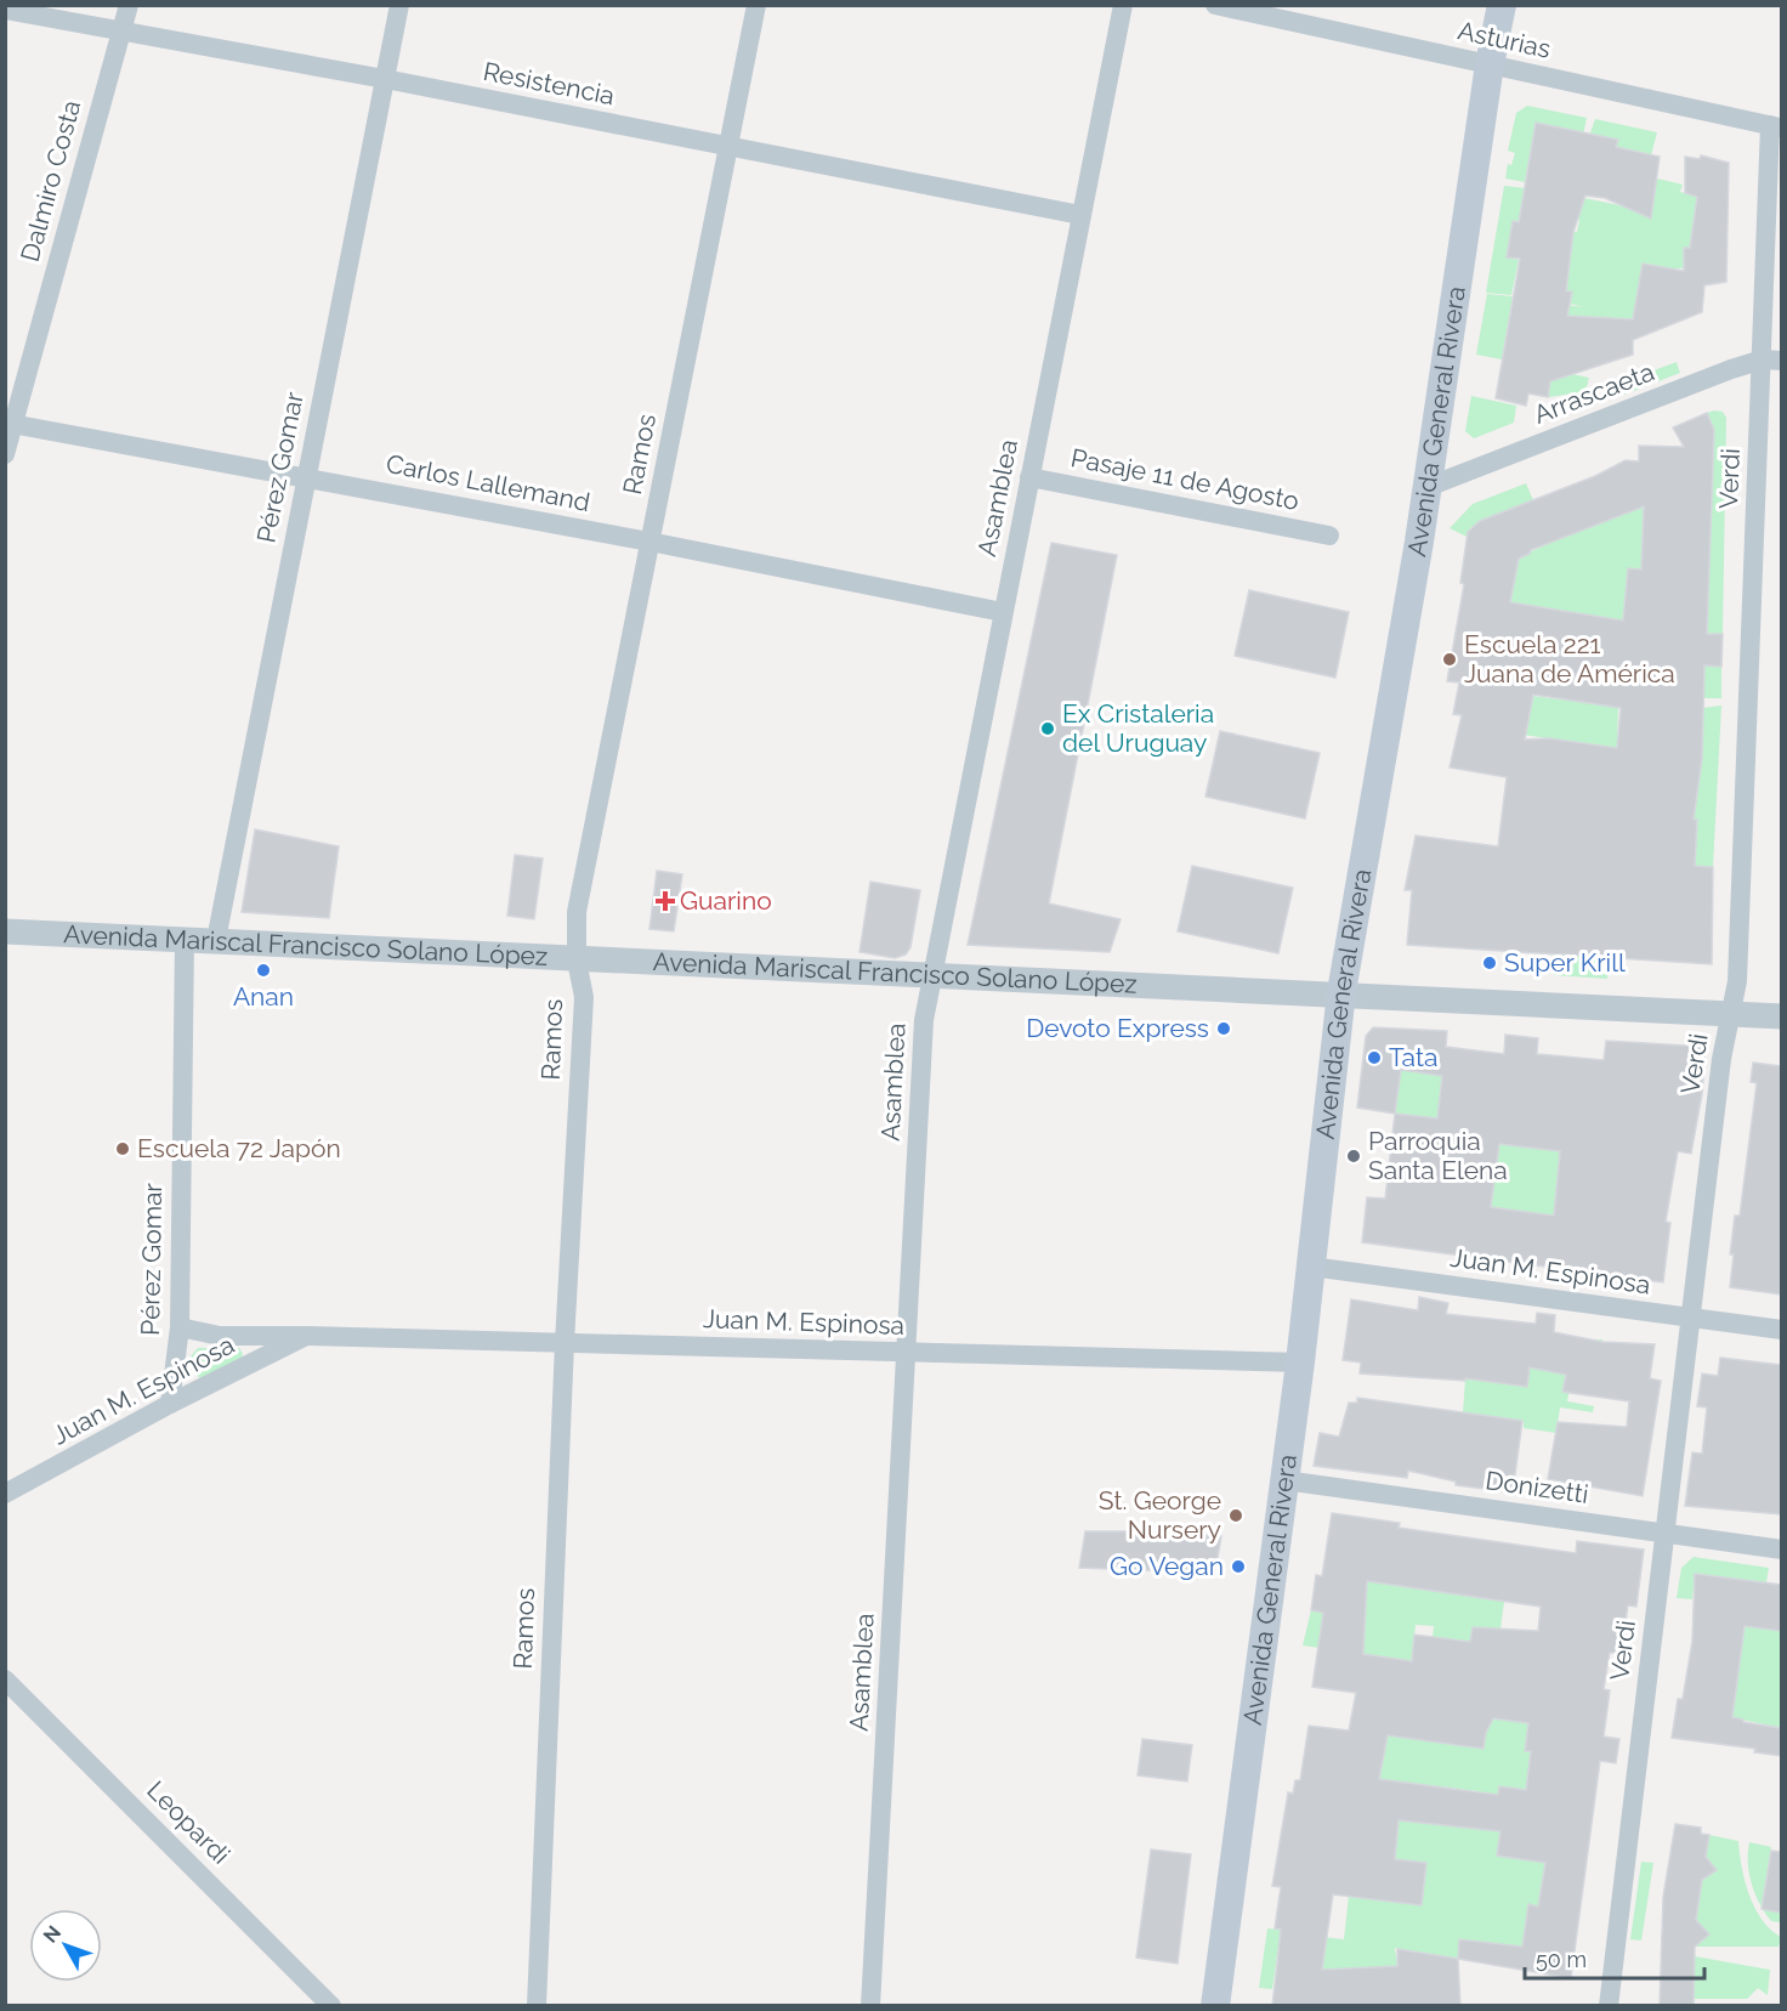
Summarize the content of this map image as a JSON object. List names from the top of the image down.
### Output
{
  "streets": {
    "main road": ["Avenida General Rivera"],
    "street": [
      "Asturias",
      "Resistencia",
      "Dalmiro Costa",
      "Arrascaeta",
      "Ramos",
      "Pérez Gomar",
      "Verdi",
      "Pasaje 11 de Agosto",
      "Carlos Lallemand",
      "Asamblea",
      "Avenida Mariscal Francisco Solano López",
      "Juan M. Espinosa",
      "Donizetti",
      "Leopardi"
    ]
  },
  "crossings": [
    ["Asturias", "Avenida General Rivera"],
    ["Asturias", "Verdi"],
    ["Resistencia", "Dalmiro Costa"],
    ["Resistencia", "Ramos"],
    ["Resistencia", "Pérez Gomar"],
    ["Resistencia", "Asamblea"],
    ["Dalmiro Costa", "Carlos Lallemand"],
    ["Arrascaeta", "Avenida General Rivera"],
    ["Arrascaeta", "Verdi"],
    ["Avenida General Rivera", "Avenida Mariscal Francisco Solano López"],
    ["Avenida General Rivera", "Juan M. Espinosa"],
    ["Avenida General Rivera", "Donizetti"],
    ["Ramos", "Carlos Lallemand"],
    ["Ramos", "Avenida Mariscal Francisco Solano López"],
    ["Ramos", "Juan M. Espinosa"],
    ["Pérez Gomar", "Carlos Lallemand"],
    ["Pérez Gomar", "Avenida Mariscal Francisco Solano López"],
    ["Pérez Gomar", "Juan M. Espinosa"],
    ["Verdi", "Avenida Mariscal Francisco Solano López"],
    ["Verdi", "Juan M. Espinosa"],
    ["Verdi", "Donizetti"],
    ["Pasaje 11 de Agosto", "Asamblea"],
    ["Carlos Lallemand", "Asamblea"],
    ["Asamblea", "Avenida Mariscal Francisco Solano López"],
    ["Asamblea", "Juan M. Espinosa"]
  ],
  "places": {
    "other": [
      "Escuela 221 Juana de América",
      "Ex Cristaleria del Uruguay",
      "Super Krill",
      "Anan",
      "Devoto Express",
      "Tata",
      "Escuela 72 Japón",
      "Parroquia Santa Elena",
      "St. George Nursery",
      "Go Vegan"
    ],
    "health": ["Guarino"]
  },
  "scale_bar": "50 m",
  "north": "top left"
}
